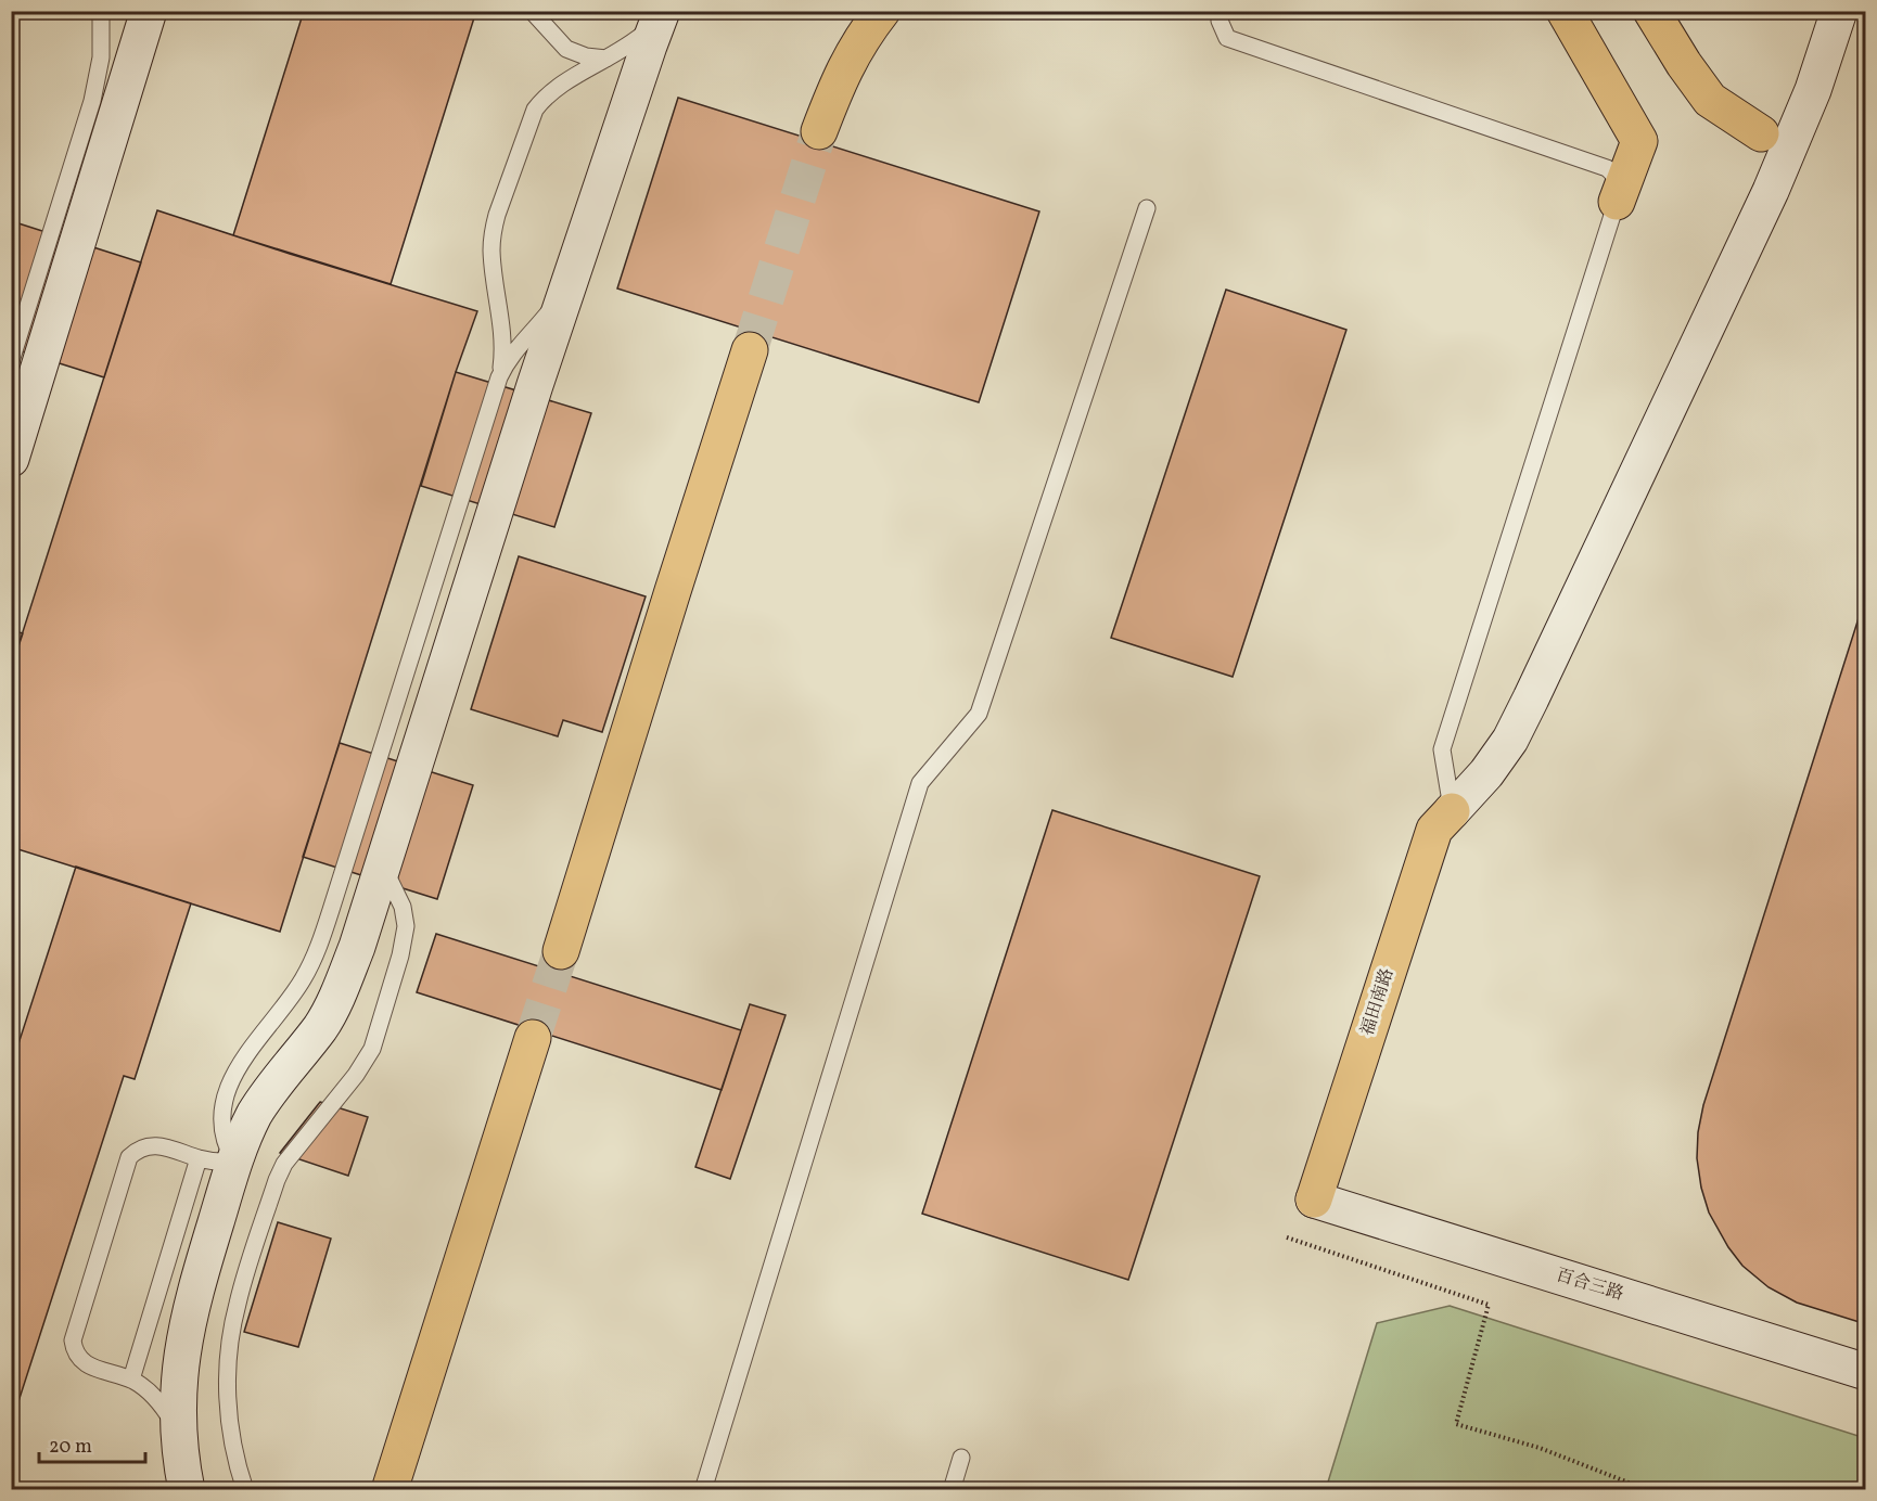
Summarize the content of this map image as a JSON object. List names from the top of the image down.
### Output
{
  "streets": {
    "main road": ["福田南路", "百合三路"]
  },
  "crossings": [
    ["福田南路", "百合三路"]
  ],
  "scale_bar": "20 m"
}
